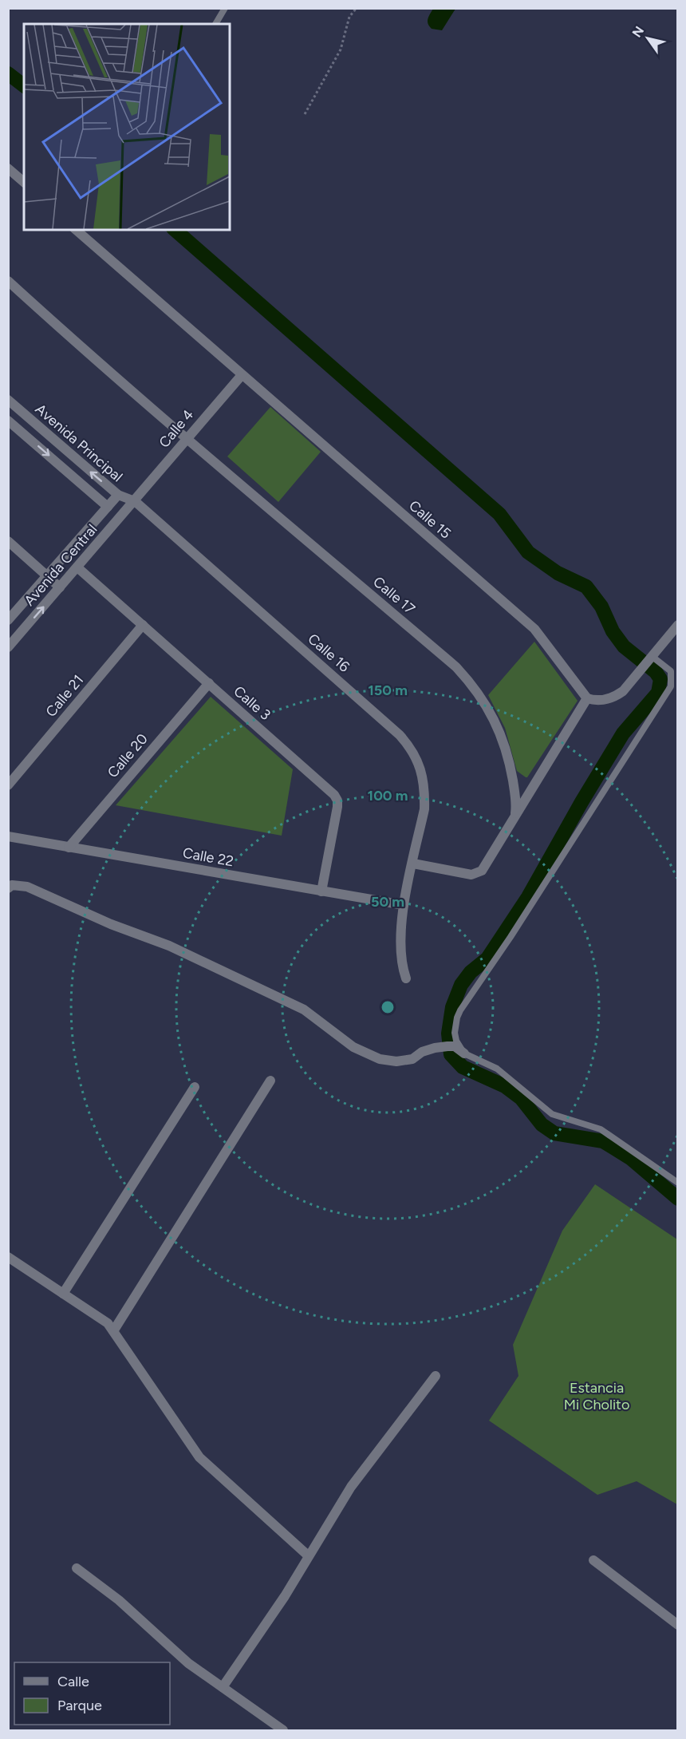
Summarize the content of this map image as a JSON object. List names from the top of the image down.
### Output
{
  "streets": {
    "street": [
      "Calle 4",
      "Avenida Principal",
      "Calle 15",
      "Avenida Central",
      "Calle 17",
      "Calle 16",
      "Calle 21",
      "Calle 3",
      "Calle 20",
      "Calle 22"
    ]
  },
  "crossings": [
    ["Calle 4", "Avenida Principal"],
    ["Calle 4", "Calle 15"],
    ["Calle 4", "Avenida Central"],
    ["Calle 4", "Calle 17"],
    ["Calle 4", "Calle 16"],
    ["Avenida Principal", "Avenida Central"],
    ["Avenida Principal", "Calle 16"],
    ["Avenida Central", "Calle 16"],
    ["Avenida Central", "Calle 3"],
    ["Calle 16", "Calle 22"],
    ["Calle 21", "Calle 3"],
    ["Calle 3", "Calle 20"],
    ["Calle 3", "Calle 22"],
    ["Calle 20", "Calle 22"]
  ],
  "parks": ["Estancia Mi Cholito"],
  "legend": ["Calle", "Parque"],
  "north": "top left",
  "rings": ["150 m", "100 m", "50 m"]
}
